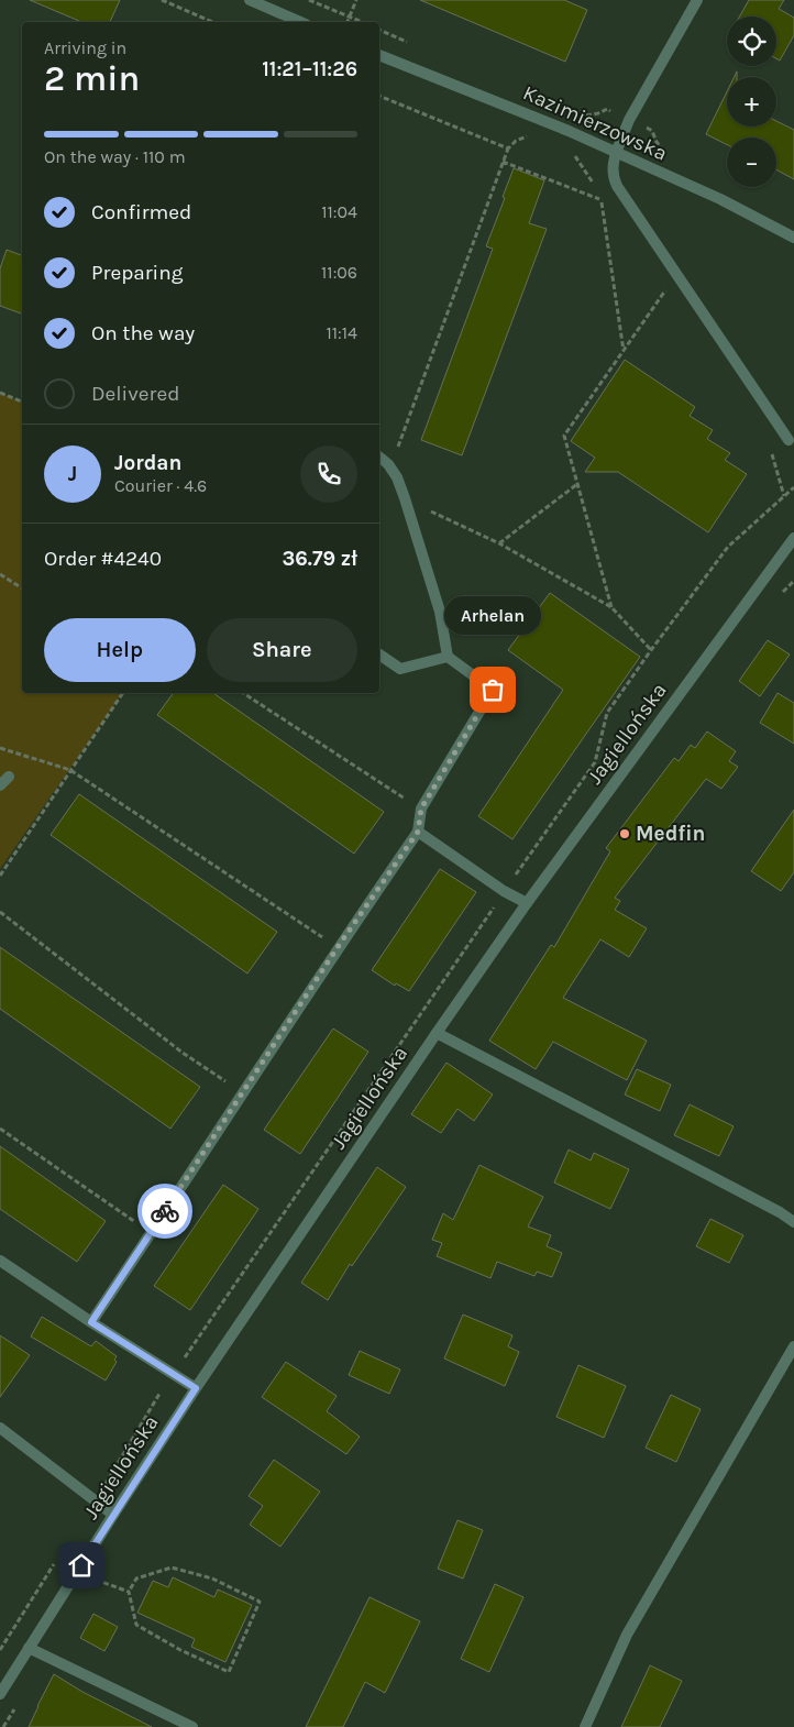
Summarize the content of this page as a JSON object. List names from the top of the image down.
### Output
{
  "streets": {
    "street": ["Kazimierzowska", "Jagiellońska"]
  },
  "places": ["Arhelan", "Medfin"],
  "page": {
    "map_buttons": ["+", "−"],
    "heading": ["2 min", "Arriving in", "11:21–11:26"],
    "panel": [
      "Jordan",
      "Courier · 4.6",
      "Order #4240",
      "36.79 zł"
    ],
    "bar": "On the way · 110 m",
    "list": [
      ["Confirmed", "11:04"],
      ["Preparing", "11:06"],
      ["On the way", "11:14"],
      "Delivered"
    ],
    "round": "J",
    "bubble": "Arhelan",
    "buttons": ["Help", "Share"]
  }
}
